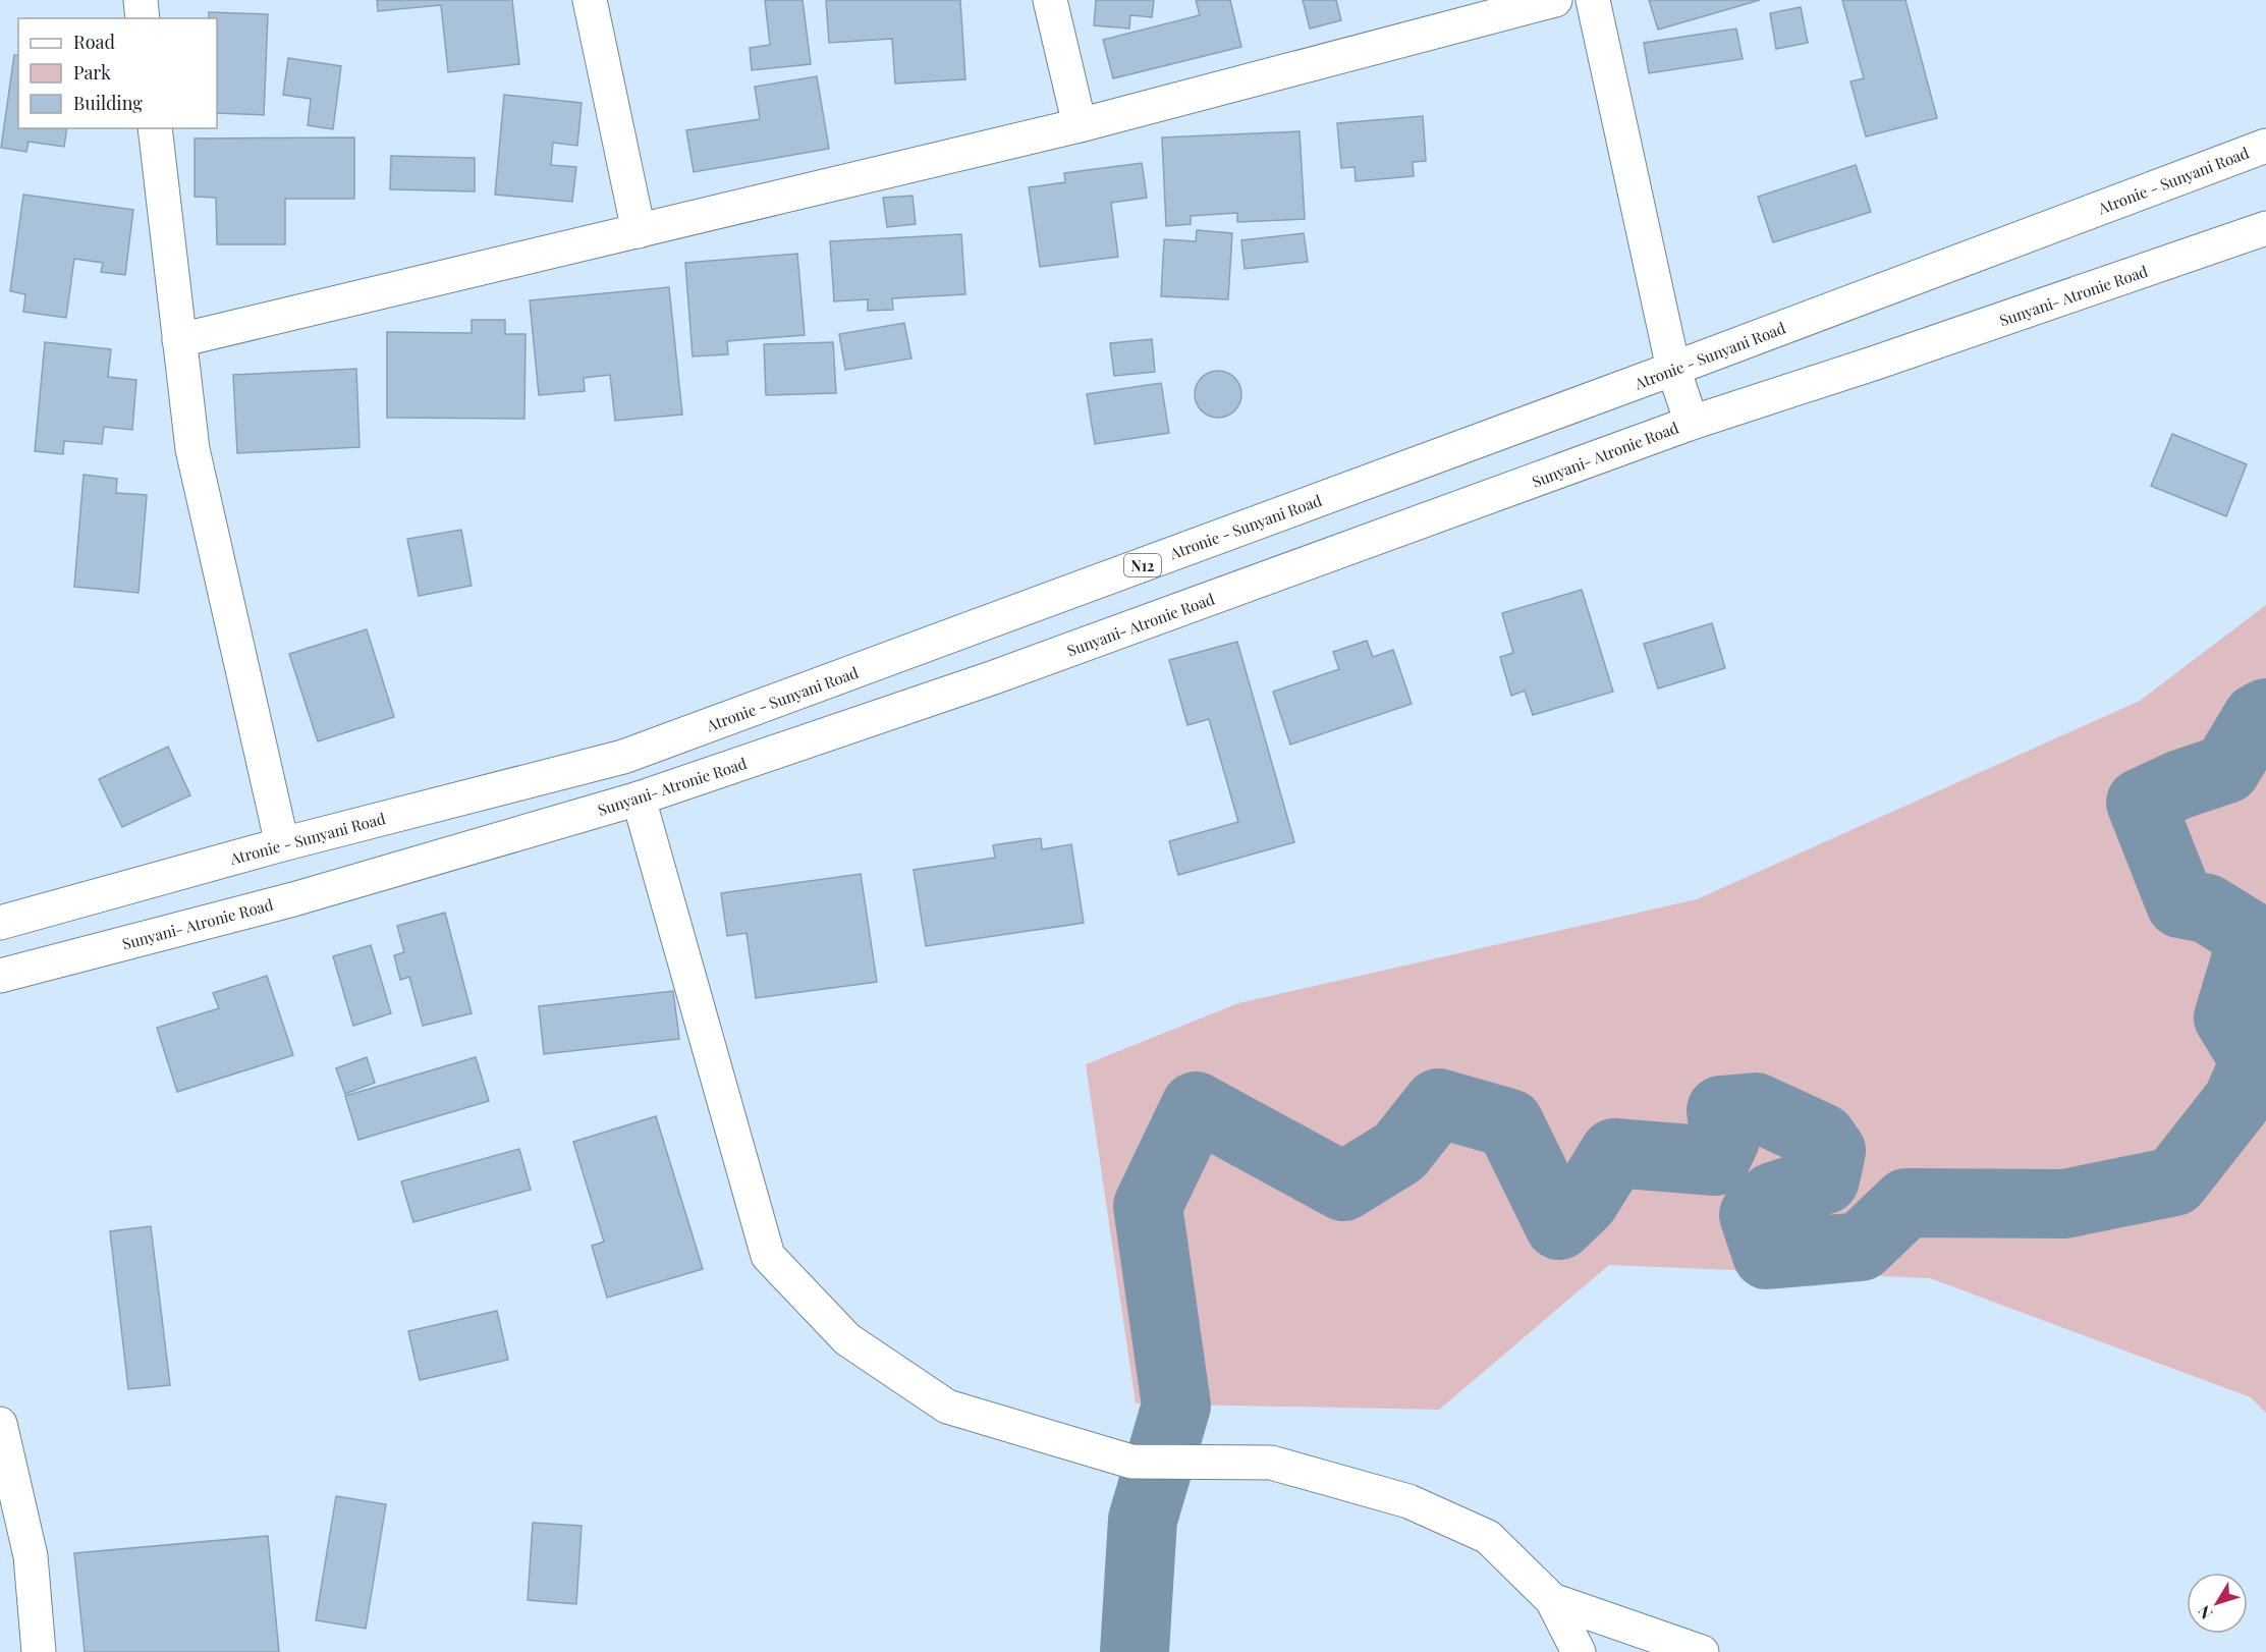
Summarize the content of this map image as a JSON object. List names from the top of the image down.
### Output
{
  "streets": {
    "main road": ["Atronie - Sunyani Road", "Sunyani- Atronie Road", "N12"]
  },
  "legend": ["Road", "Park", "Building"],
  "north": "bottom left"
}
